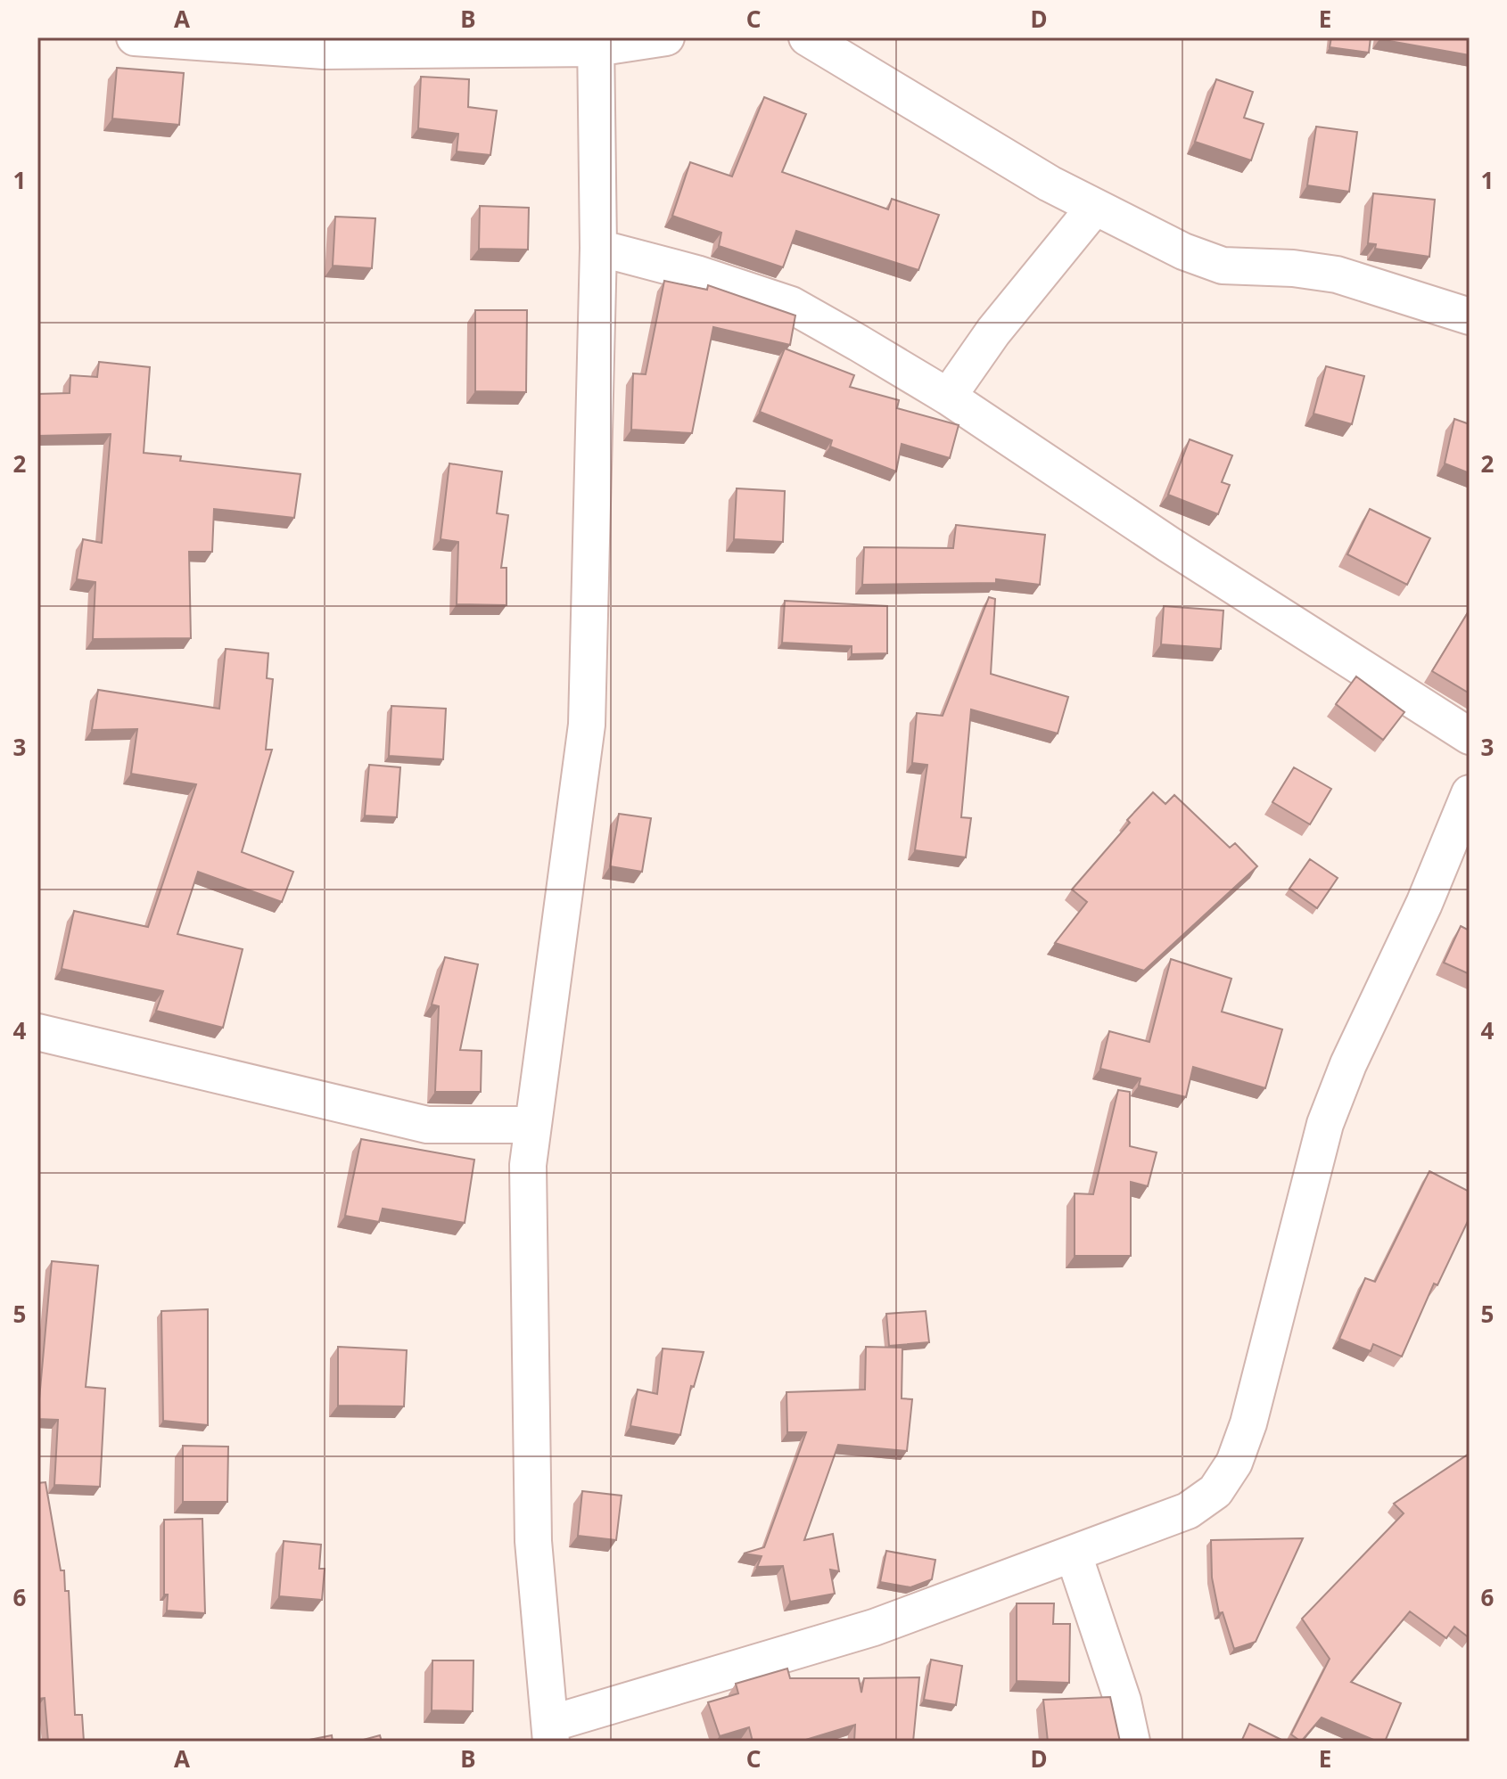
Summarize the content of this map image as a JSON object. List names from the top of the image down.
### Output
{
  "grid": {
    "columns": [
      "A",
      "B",
      "C",
      "D",
      "E"
    ],
    "rows": [
      "1",
      "2",
      "3",
      "4",
      "5",
      "6"
    ]
  }
}
